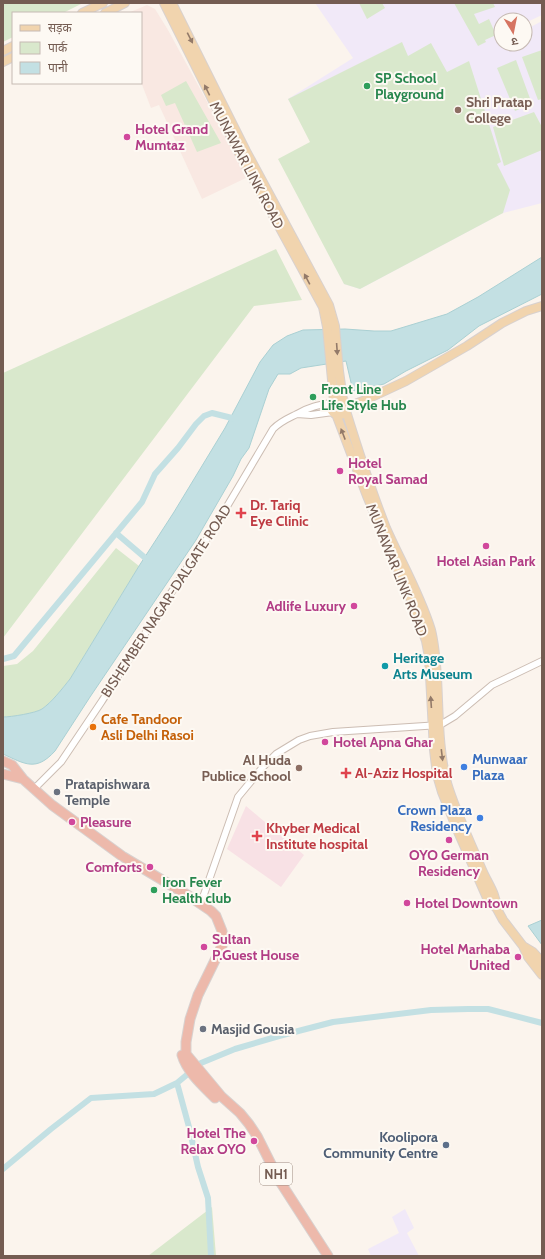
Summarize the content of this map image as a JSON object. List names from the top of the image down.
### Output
{
  "streets": {
    "highway": ["NH1"],
    "main road": ["MUNAWAR LINK ROAD"],
    "street": ["BISHEMBER NAGAR-DALGATE ROAD"]
  },
  "crossings": [
    ["MUNAWAR LINK ROAD", "BISHEMBER NAGAR-DALGATE ROAD"],
    ["BISHEMBER NAGAR-DALGATE ROAD", "NH1"]
  ],
  "places": {
    "other": [
      "SP School Playground",
      "Shri Pratap College",
      "Hotel Grand Mumtaz",
      "Front Line Life Style Hub",
      "Hotel Royal Samad",
      "Hotel Asian Park",
      "Adlife Luxury",
      "Heritage Arts Museum",
      "Cafe Tandoor Asli Delhi Rasoi",
      "Hotel Apna Ghar",
      "Munwaar Plaza",
      "Al Huda Publice School",
      "Pratapishwara Temple",
      "Crown Plaza Residency",
      "Pleasure",
      "OYO German Residency",
      "Comforts",
      "Iron Fever Health club",
      "Hotel Downtown",
      "Sultan P.Guest House",
      "Hotel Marhaba United",
      "Masjid Gousia",
      "Hotel The Relax OYO",
      "Koolipora Community Centre"
    ],
    "health": ["Dr. Tariq Eye Clinic", "Al-Aziz Hospital", "Khyber Medical Institute hospital"]
  },
  "legend": ["सड़क", "पार्क", "पानी"],
  "north": "bottom"
}
